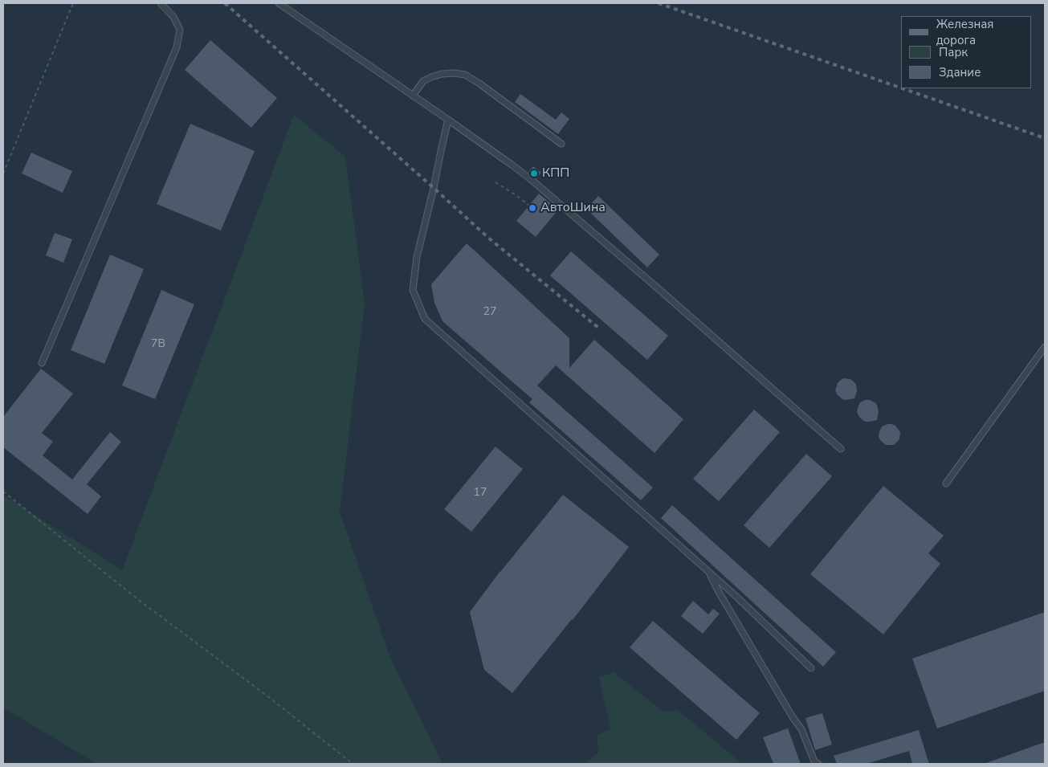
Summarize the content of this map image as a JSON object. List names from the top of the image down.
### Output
{
  "places": ["КПП", "АвтоШина"],
  "house_numbers": ["27", "7В", "17"],
  "legend": ["Железная дорога", "Парк", "Здание"]
}
